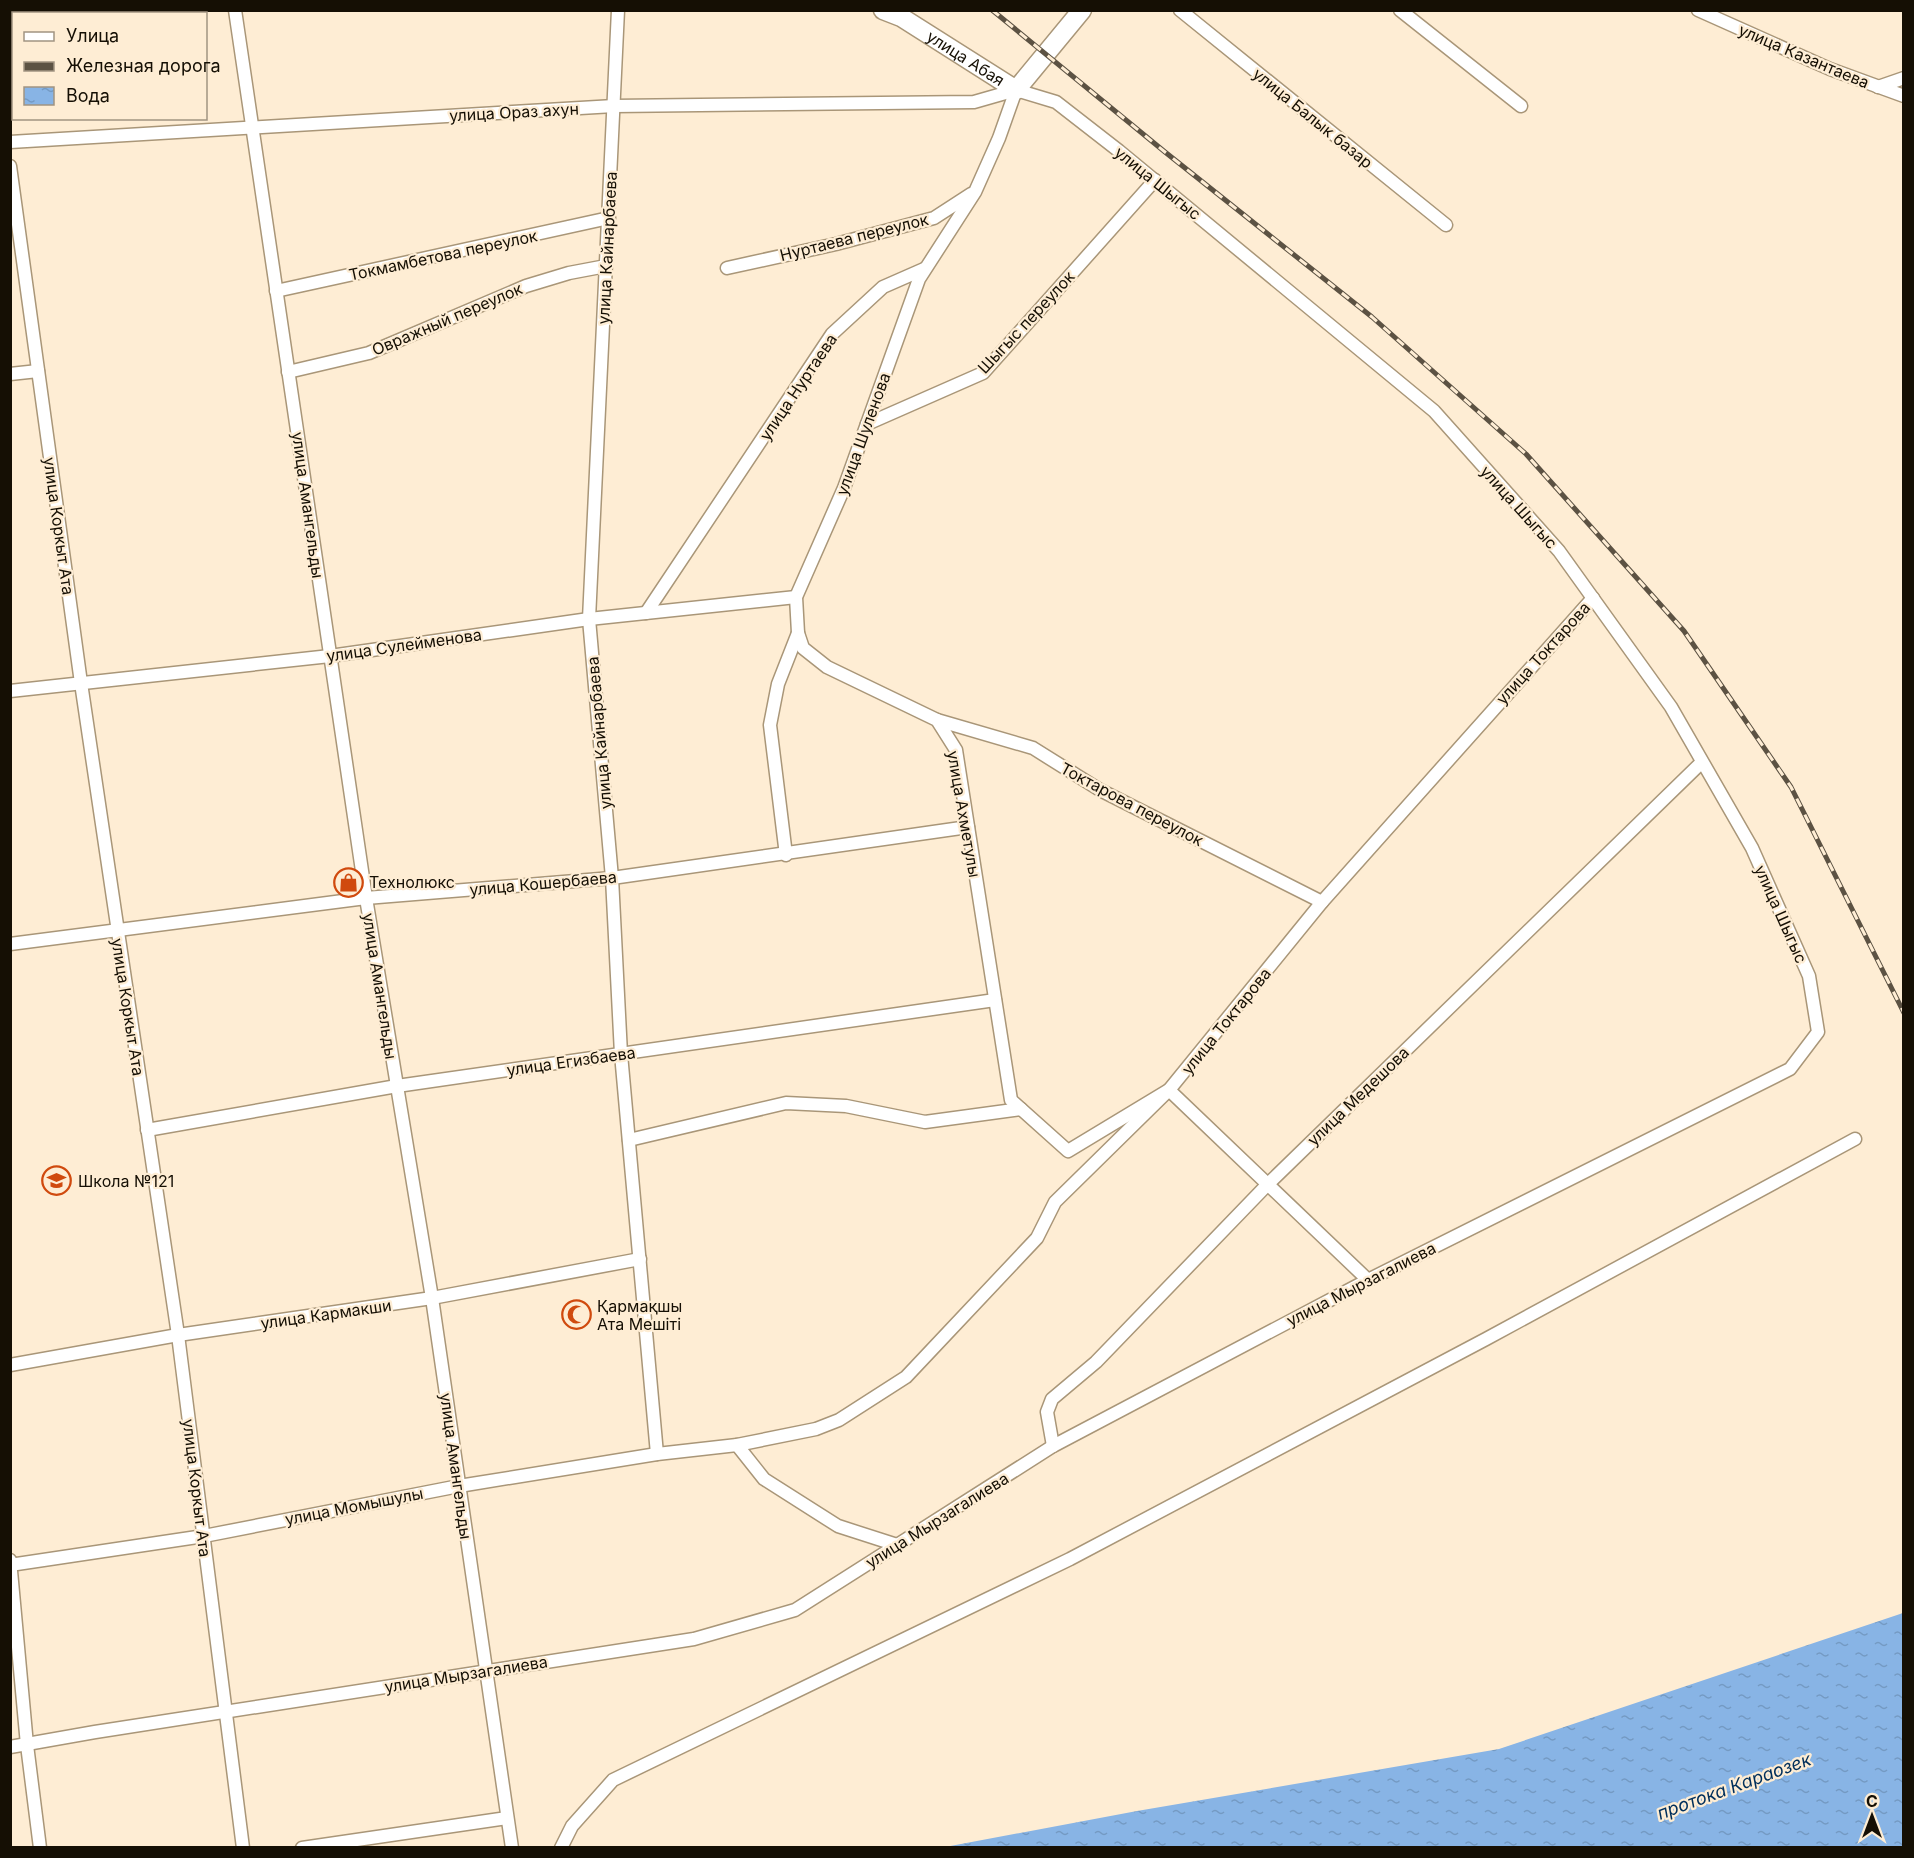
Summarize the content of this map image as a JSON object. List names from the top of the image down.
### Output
{
  "streets": {
    "street": [
      "улица Казантаева",
      "улица Абая",
      "улица Ораз ахун",
      "улица Балык базар",
      "улица Шыгыс",
      "Нуртаева переулок",
      "улица Кайнарбаева",
      "Токмамбетова переулок",
      "Овражный переулок",
      "Шыгыс переулок",
      "улица Нуртаева",
      "улица Шуленова",
      "улица Амангельды",
      "улица Коркыт Ата",
      "улица Сулейменова",
      "улица Токтарова",
      "Токтарова переулок",
      "улица Ахметулы",
      "улица Кошербаева",
      "улица Егизбаева",
      "улица Медешова",
      "улица Мырзагалиева",
      "улица Кармакши",
      "улица Момышулы"
    ]
  },
  "crossings": [
    ["улица Абая", "улица Ораз ахун"],
    ["улица Абая", "улица Шыгыс"],
    ["улица Ораз ахун", "улица Шыгыс"],
    ["улица Ораз ахун", "улица Кайнарбаева"],
    ["улица Ораз ахун", "улица Амангельды"],
    ["улица Шыгыс", "Шыгыс переулок"],
    ["улица Шыгыс", "улица Токтарова"],
    ["улица Шыгыс", "улица Медешова"],
    ["улица Шыгыс", "улица Мырзагалиева"],
    ["улица Кайнарбаева", "Токмамбетова переулок"],
    ["улица Кайнарбаева", "Овражный переулок"],
    ["улица Кайнарбаева", "улица Сулейменова"],
    ["улица Кайнарбаева", "улица Кошербаева"],
    ["улица Кайнарбаева", "улица Егизбаева"],
    ["улица Кайнарбаева", "улица Кармакши"],
    ["улица Кайнарбаева", "улица Момышулы"],
    ["Токмамбетова переулок", "улица Амангельды"],
    ["Овражный переулок", "улица Амангельды"],
    ["Шыгыс переулок", "улица Шуленова"],
    ["улица Нуртаева", "улица Шуленова"],
    ["улица Нуртаева", "улица Сулейменова"],
    ["улица Шуленова", "улица Сулейменова"],
    ["улица Амангельды", "улица Сулейменова"],
    ["улица Амангельды", "улица Кошербаева"],
    ["улица Амангельды", "улица Егизбаева"],
    ["улица Амангельды", "улица Мырзагалиева"],
    ["улица Амангельды", "улица Кармакши"],
    ["улица Амангельды", "улица Момышулы"],
    ["улица Коркыт Ата", "улица Сулейменова"],
    ["улица Коркыт Ата", "улица Кошербаева"],
    ["улица Коркыт Ата", "улица Егизбаева"],
    ["улица Коркыт Ата", "улица Мырзагалиева"],
    ["улица Коркыт Ата", "улица Кармакши"],
    ["улица Коркыт Ата", "улица Момышулы"],
    ["улица Токтарова", "Токтарова переулок"],
    ["улица Токтарова", "улица Ахметулы"],
    ["улица Токтарова", "улица Момышулы"],
    ["Токтарова переулок", "улица Ахметулы"],
    ["улица Ахметулы", "улица Кошербаева"],
    ["улица Ахметулы", "улица Егизбаева"],
    ["улица Медешова", "улица Мырзагалиева"]
  ],
  "water": ["протока Караозек"],
  "places": {
    "shop": ["Технолюкс"],
    "school or university": ["Школа №121"],
    "mosque": ["Қармақшы Ата Мешіті"]
  },
  "legend": ["Улица", "Железная дорога", "Вода"],
  "north": "top"
}
